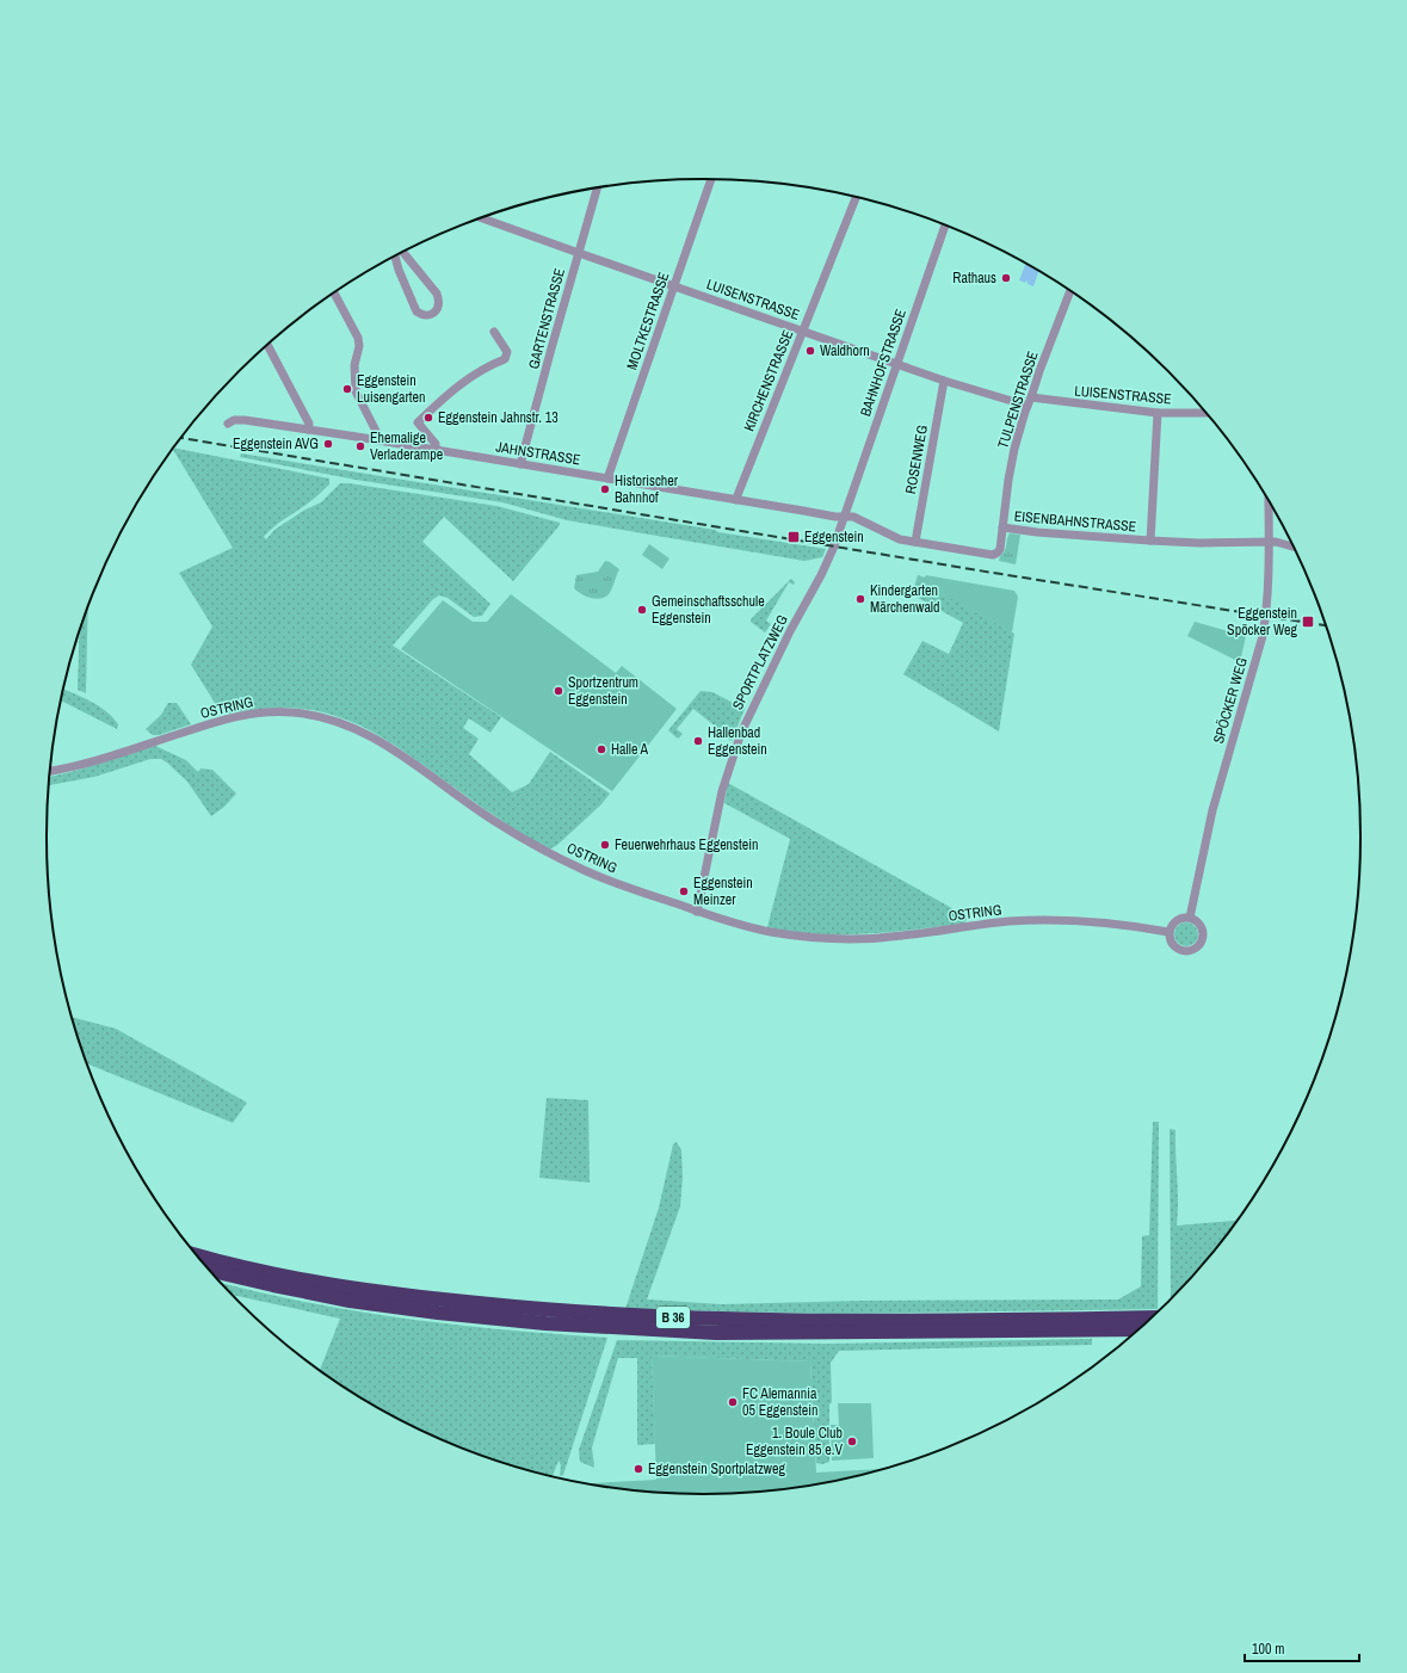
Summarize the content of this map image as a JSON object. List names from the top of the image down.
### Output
{
  "streets": {
    "highway": ["B 36"],
    "street": [
      "LUISENSTRASSE",
      "GARTENSTRASSE",
      "MOLTKESTRASSE",
      "BAHNHOFSTRASSE",
      "KIRCHENSTRASSE",
      "TULPENSTRASSE",
      "JAHNSTRASSE",
      "ROSENWEG",
      "EISENBAHNSTRASSE",
      "SPORTPLATZWEG",
      "SPÖCKER WEG",
      "OSTRING"
    ]
  },
  "crossings": [
    ["LUISENSTRASSE", "GARTENSTRASSE"],
    ["LUISENSTRASSE", "MOLTKESTRASSE"],
    ["LUISENSTRASSE", "BAHNHOFSTRASSE"],
    ["LUISENSTRASSE", "KIRCHENSTRASSE"],
    ["LUISENSTRASSE", "TULPENSTRASSE"],
    ["LUISENSTRASSE", "ROSENWEG"],
    ["GARTENSTRASSE", "JAHNSTRASSE"],
    ["MOLTKESTRASSE", "JAHNSTRASSE"],
    ["BAHNHOFSTRASSE", "JAHNSTRASSE"],
    ["BAHNHOFSTRASSE", "EISENBAHNSTRASSE"],
    ["BAHNHOFSTRASSE", "SPORTPLATZWEG"],
    ["KIRCHENSTRASSE", "JAHNSTRASSE"],
    ["TULPENSTRASSE", "EISENBAHNSTRASSE"],
    ["JAHNSTRASSE", "EISENBAHNSTRASSE"],
    ["JAHNSTRASSE", "SPORTPLATZWEG"],
    ["ROSENWEG", "EISENBAHNSTRASSE"],
    ["EISENBAHNSTRASSE", "SPORTPLATZWEG"],
    ["EISENBAHNSTRASSE", "SPÖCKER WEG"],
    ["SPORTPLATZWEG", "OSTRING"],
    ["SPÖCKER WEG", "OSTRING"]
  ],
  "places": {
    "other": [
      "Rathaus",
      "Waldhorn",
      "Eggenstein Luisengarten",
      "Eggenstein Jahnstr. 13",
      "Eggenstein AVG",
      "Ehemalige Verladerampe",
      "Historischer Bahnhof",
      "Kindergarten Märchenwald",
      "Gemeinschaftsschule Eggenstein",
      "Sportzentrum Eggenstein",
      "Hallenbad Eggenstein",
      "Halle A",
      "Feuerwehrhaus Eggenstein",
      "Eggenstein Meinzer",
      "FC Alemannia 05 Eggenstein",
      "1. Boule Club Eggenstein 85 e.V",
      "Eggenstein Sportplatzweg"
    ],
    "transit": ["Eggenstein", "Eggenstein Spöcker Weg"]
  },
  "scale_bar": "100 m"
}
